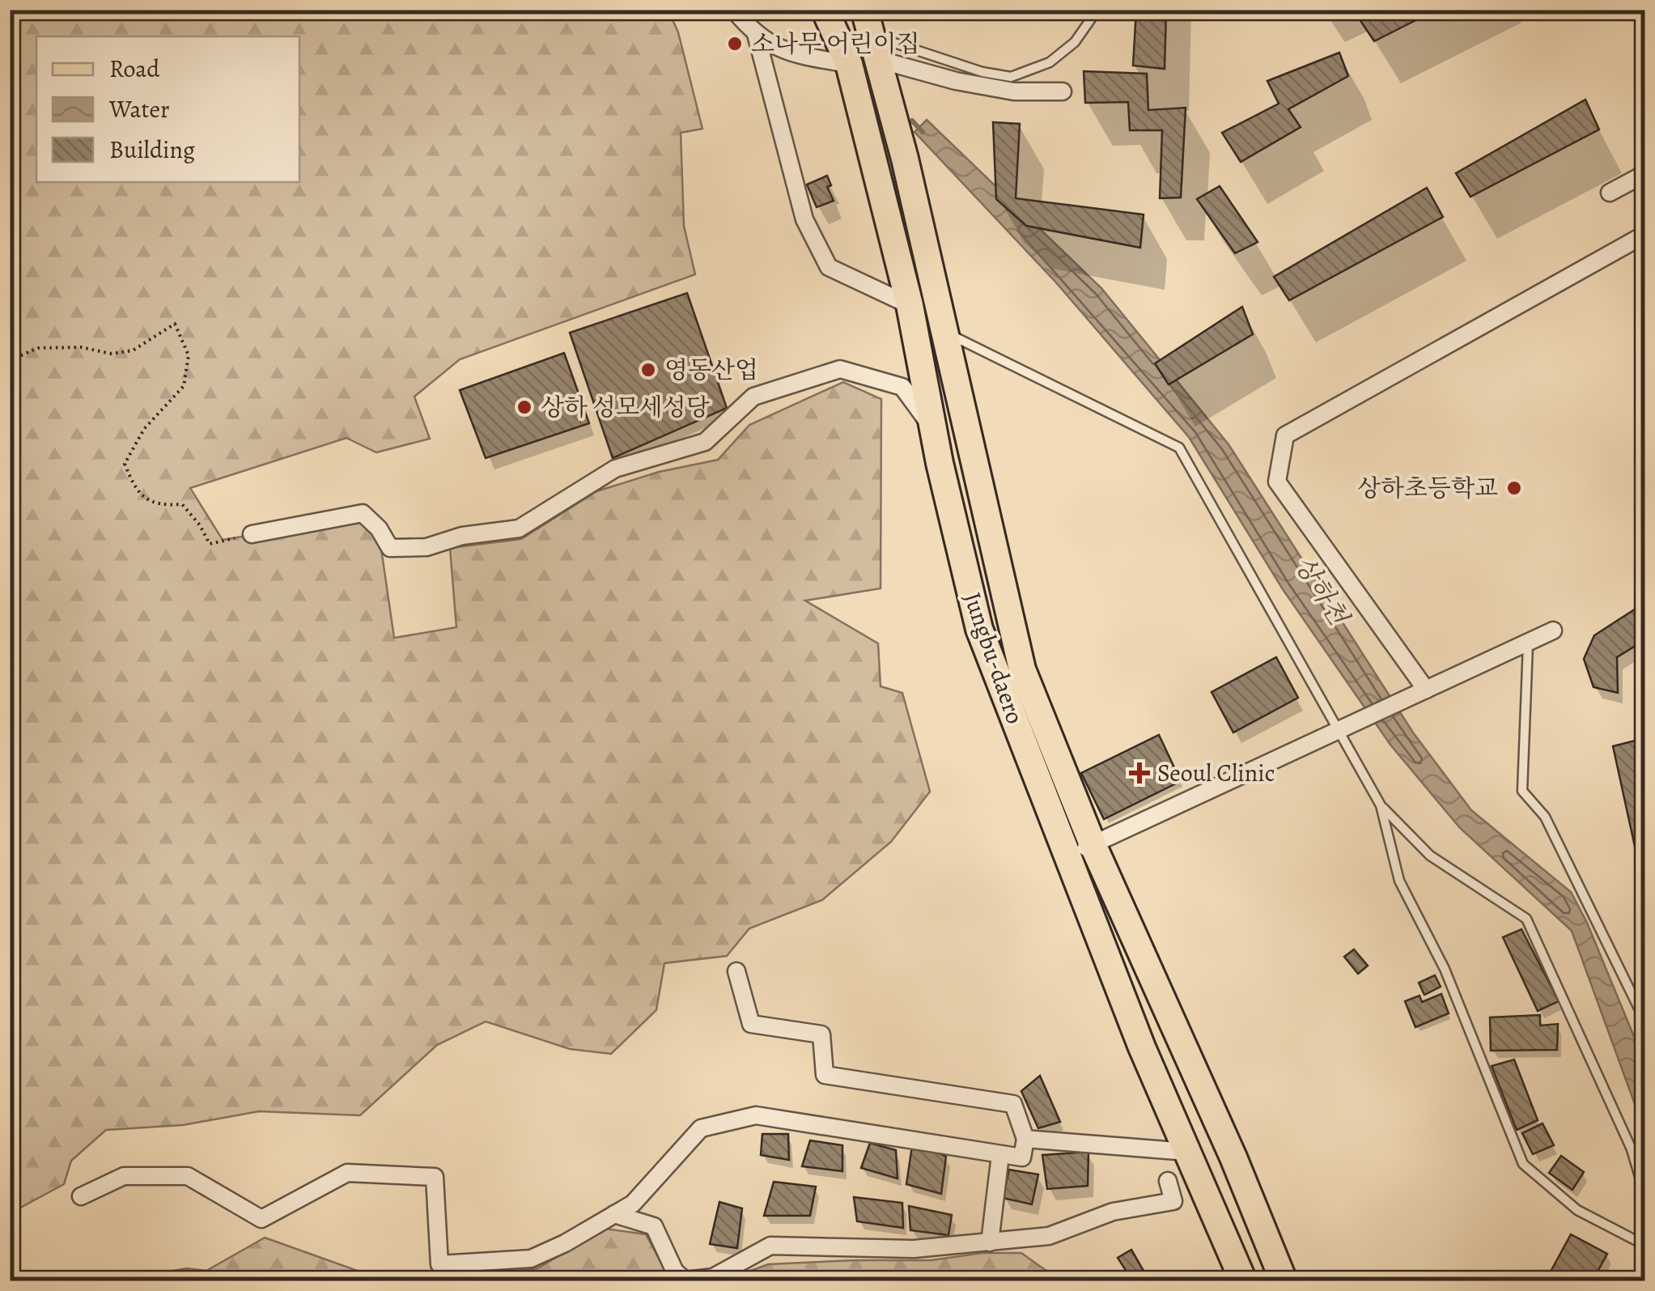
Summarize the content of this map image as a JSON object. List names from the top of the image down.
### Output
{
  "streets": {
    "main road": ["Jungbu-daero"]
  },
  "water": ["상하천"],
  "places": {
    "other": [
      "소나무 어린이집",
      "영동산업",
      "상하 성모세성당",
      "상하초등학교"
    ],
    "health": ["Seoul Clinic"]
  },
  "legend": ["Road", "Water", "Building"]
}
